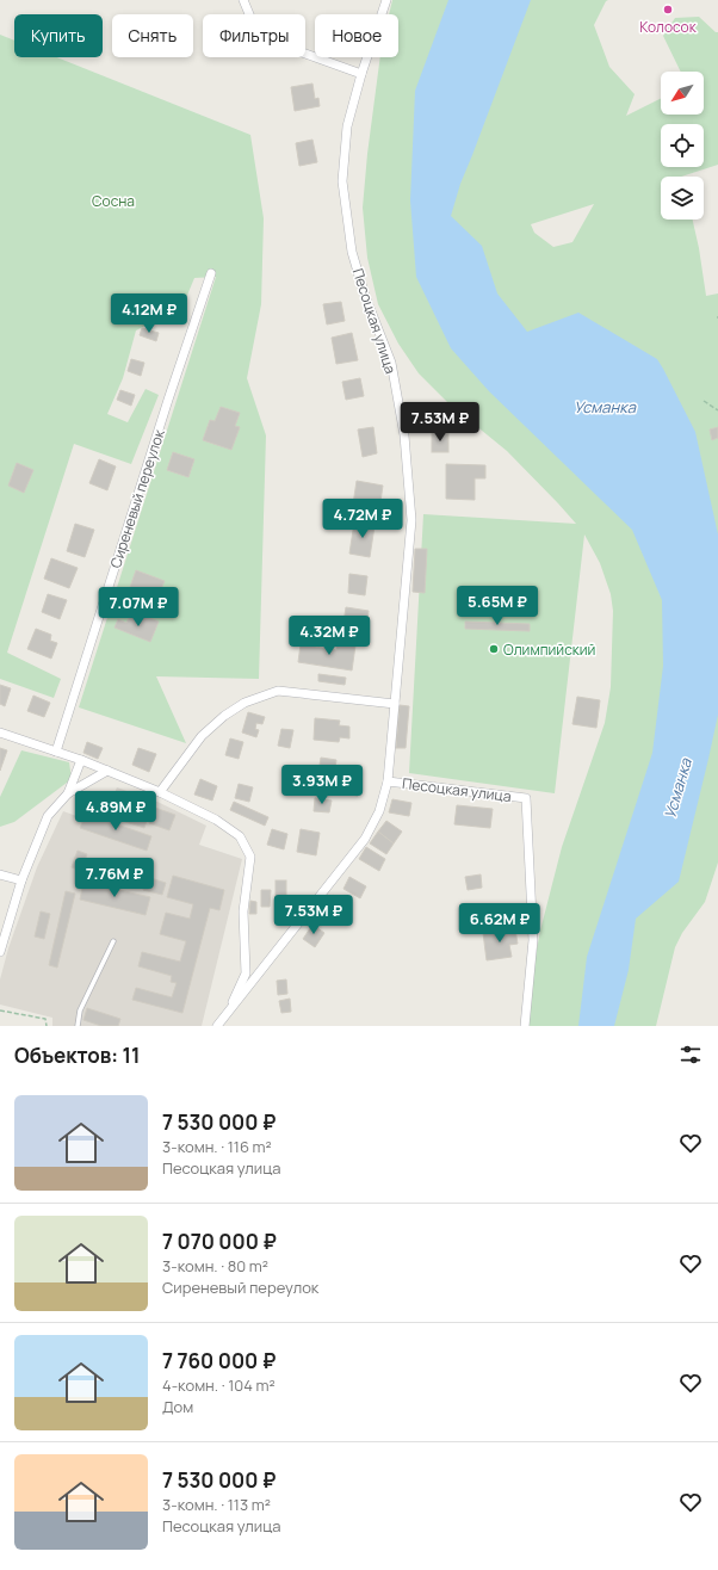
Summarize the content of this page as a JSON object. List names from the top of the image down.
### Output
{
  "streets": {
    "street": ["Песоцкая улица", "Сиреневый переулок"]
  },
  "crossings": [
    ["Песоцкая улица", "Сиреневый переулок"]
  ],
  "water": ["Усманка"],
  "parks": ["Сосна"],
  "places": ["Колосок", "Олимпийский"],
  "north": "bottom left",
  "page": {
    "chip": [
      "Купить",
      "Снять",
      "Фильтры",
      "Новое"
    ],
    "price": [
      "4.12M ₽",
      "7.53M ₽",
      "4.72M ₽",
      "5.65M ₽",
      "7.07M ₽",
      "4.32M ₽",
      "3.93M ₽",
      "4.89M ₽",
      "7.76M ₽",
      "7.53M ₽",
      "6.62M ₽"
    ],
    "heading": "Объектов: 11",
    "list": [
      {
        "name": "7 530 000 ₽",
        "note": "3-комн. · 116 m² · Песоцкая улица"
      },
      {
        "name": "7 070 000 ₽",
        "note": "3-комн. · 80 m² · Сиреневый переулок"
      },
      {
        "name": "7 760 000 ₽",
        "note": "4-комн. · 104 m² · Дом"
      },
      {
        "name": "7 530 000 ₽",
        "note": "3-комн. · 113 m² · Песоцкая улица"
      }
    ]
  }
}
